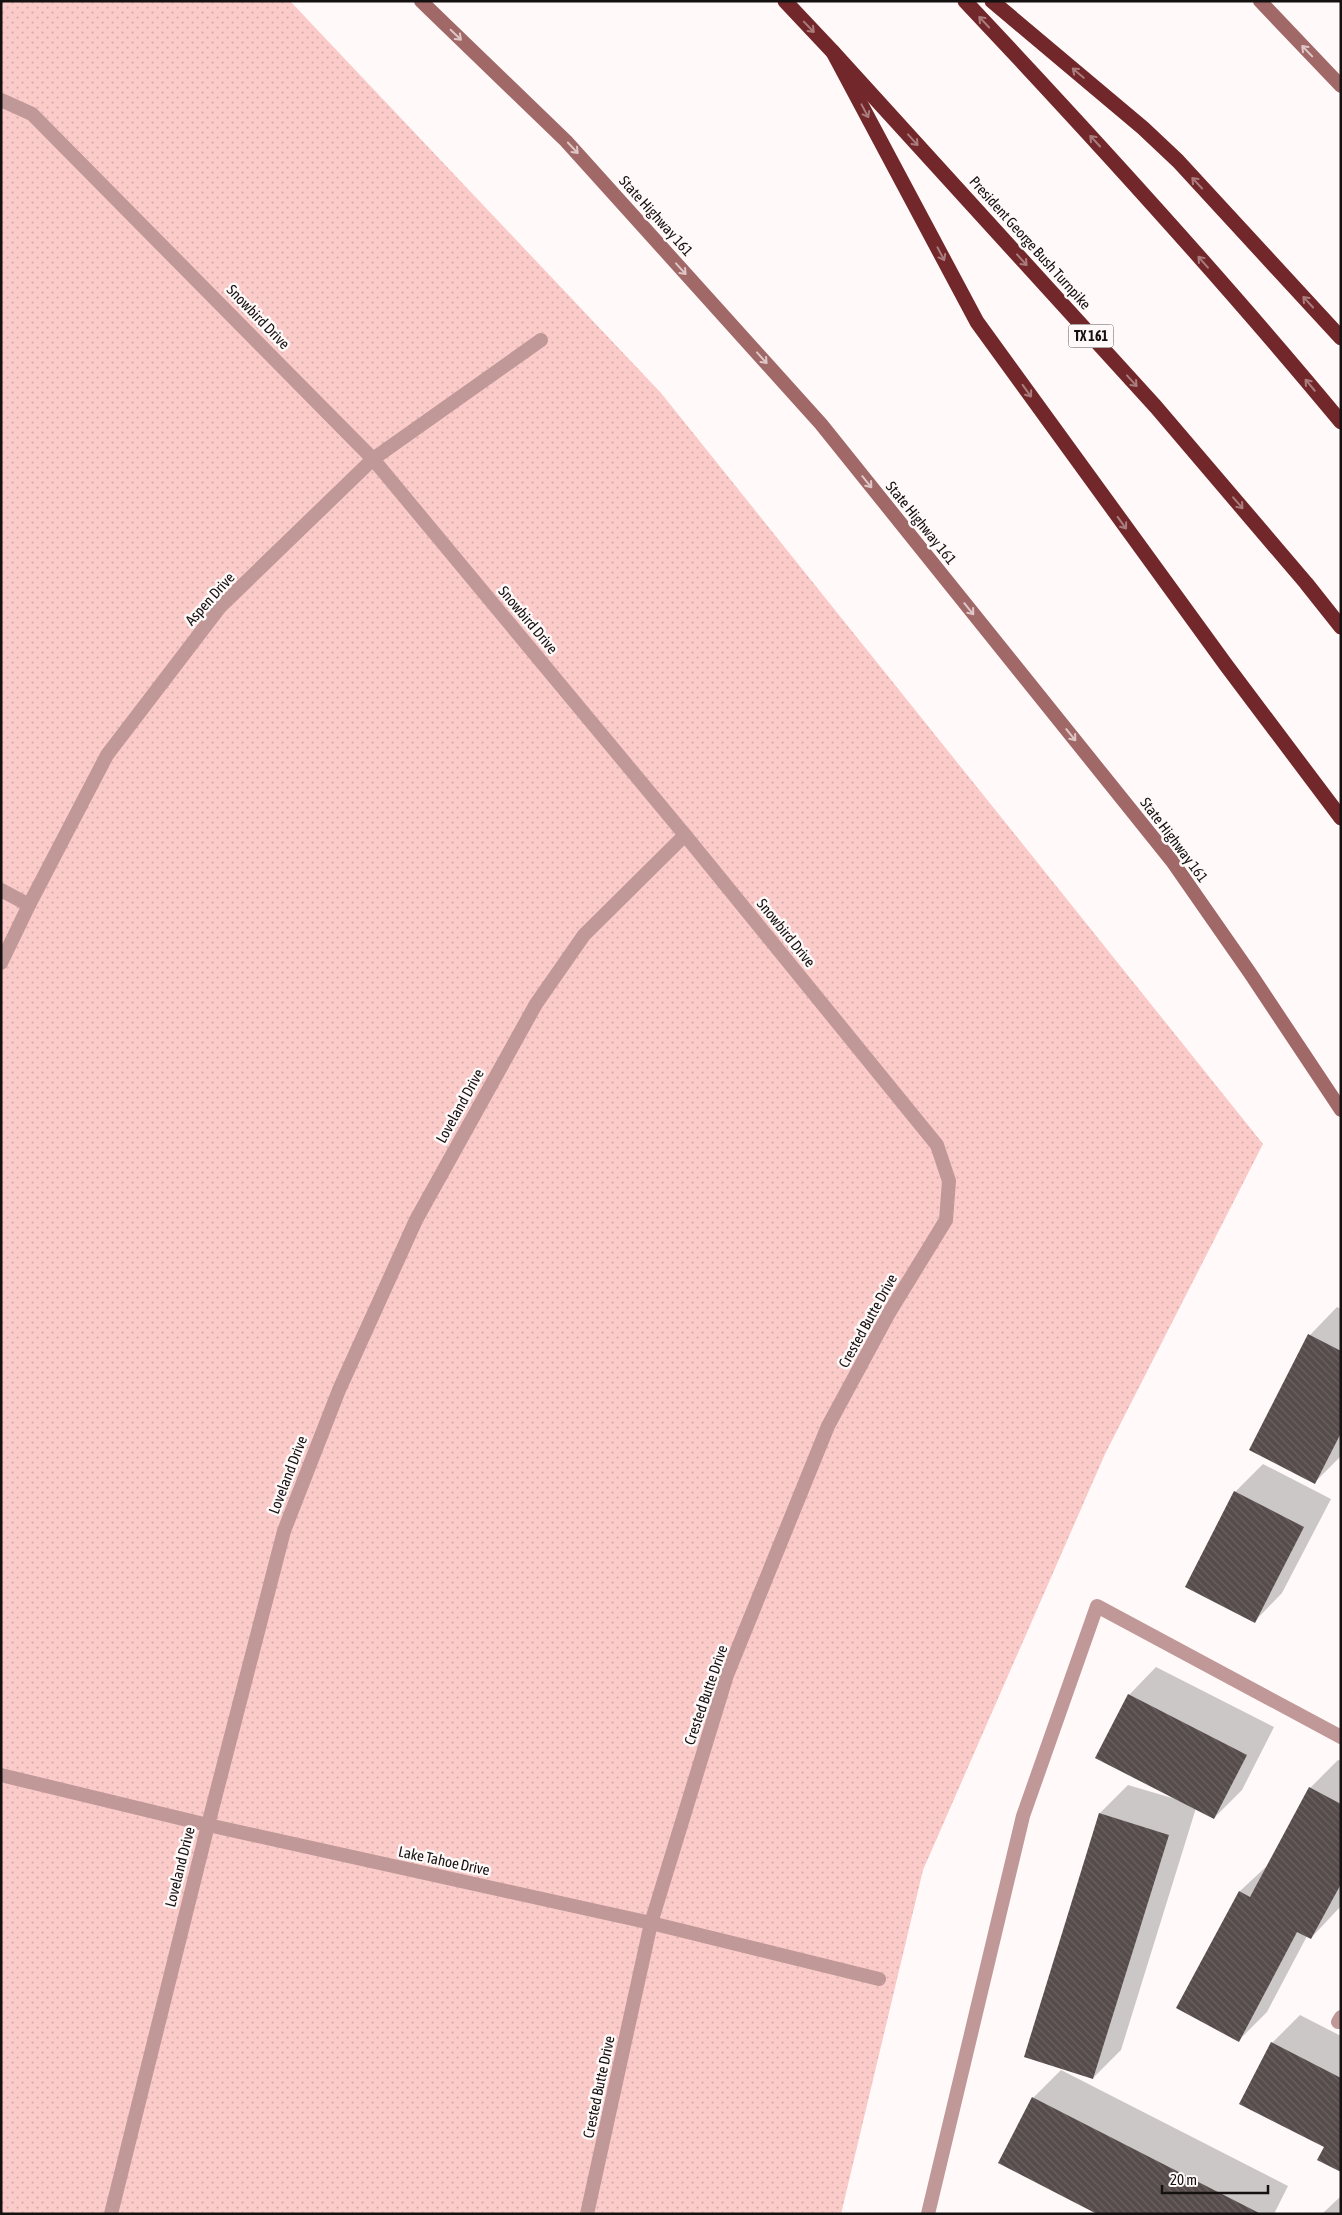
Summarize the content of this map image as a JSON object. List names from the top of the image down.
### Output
{
  "streets": {
    "highway": ["President George Bush Turnpike", "TX 161"],
    "main road": ["State Highway 161"],
    "street": [
      "Snowbird Drive",
      "Aspen Drive",
      "Loveland Drive",
      "Crested Butte Drive",
      "Lake Tahoe Drive"
    ]
  },
  "crossings": [
    ["Snowbird Drive", "Aspen Drive"],
    ["Snowbird Drive", "Loveland Drive"],
    ["Snowbird Drive", "Crested Butte Drive"],
    ["Loveland Drive", "Lake Tahoe Drive"],
    ["Crested Butte Drive", "Lake Tahoe Drive"]
  ],
  "one_way": ["State Highway 161"],
  "scale_bar": "20 m"
}
